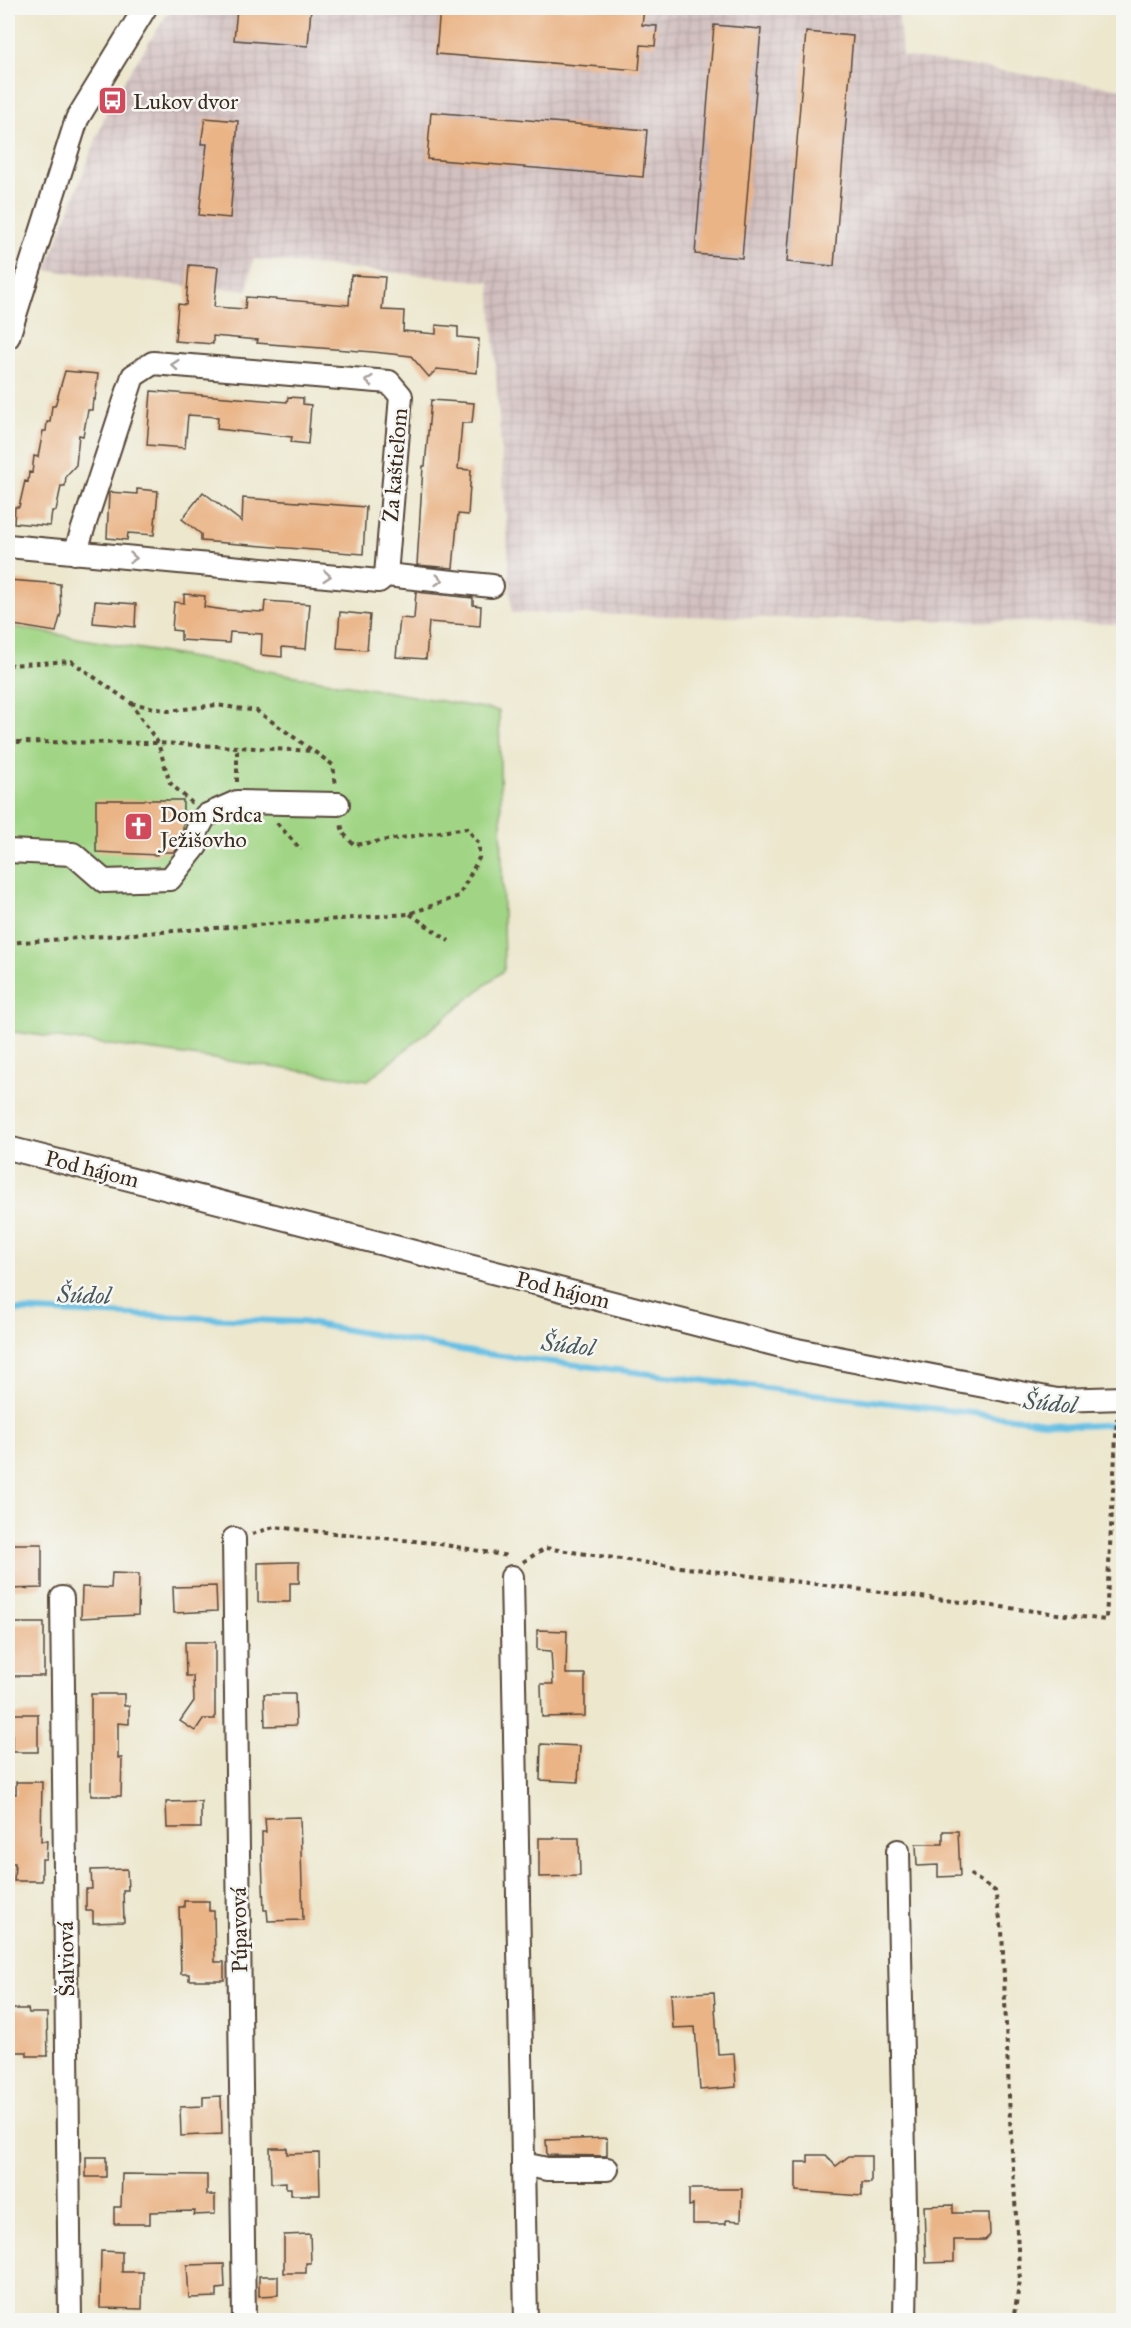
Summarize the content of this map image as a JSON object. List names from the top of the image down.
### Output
{
  "streets": {
    "street": [
      "Za kaštieľom",
      "Pod hájom",
      "Púpavová",
      "Šalviová"
    ]
  },
  "water": ["Šúdol"],
  "places": {
    "bus stop": ["Lukov dvor"],
    "church": ["Dom Srdca Ježišovho"]
  }
}
